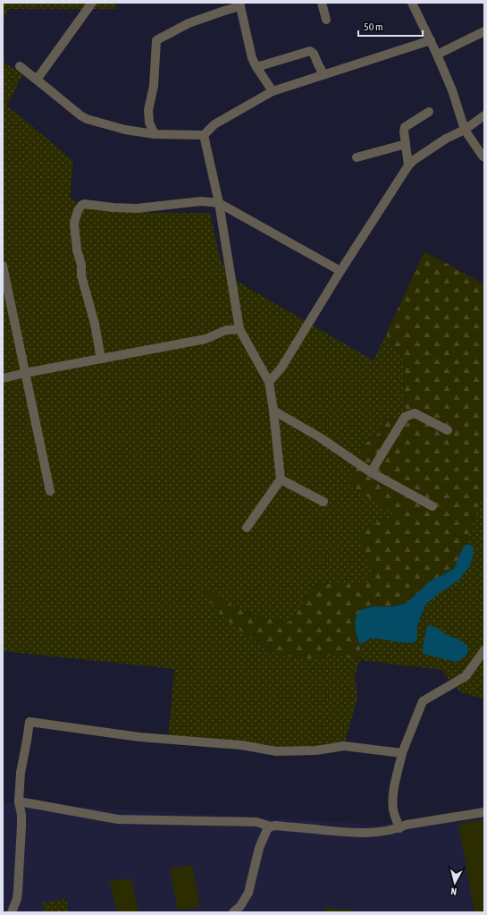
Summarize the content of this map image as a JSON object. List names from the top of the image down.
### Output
{
  "scale_bar": "50 m",
  "north": "bottom"
}
